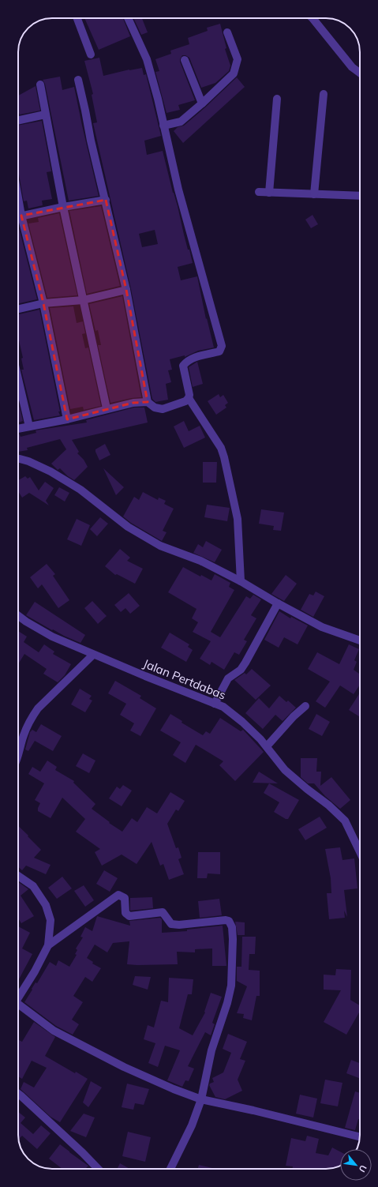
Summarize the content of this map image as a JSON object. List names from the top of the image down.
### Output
{
  "streets": {
    "street": ["Jalan Pertdabas"]
  },
  "north": "bottom right"
}
